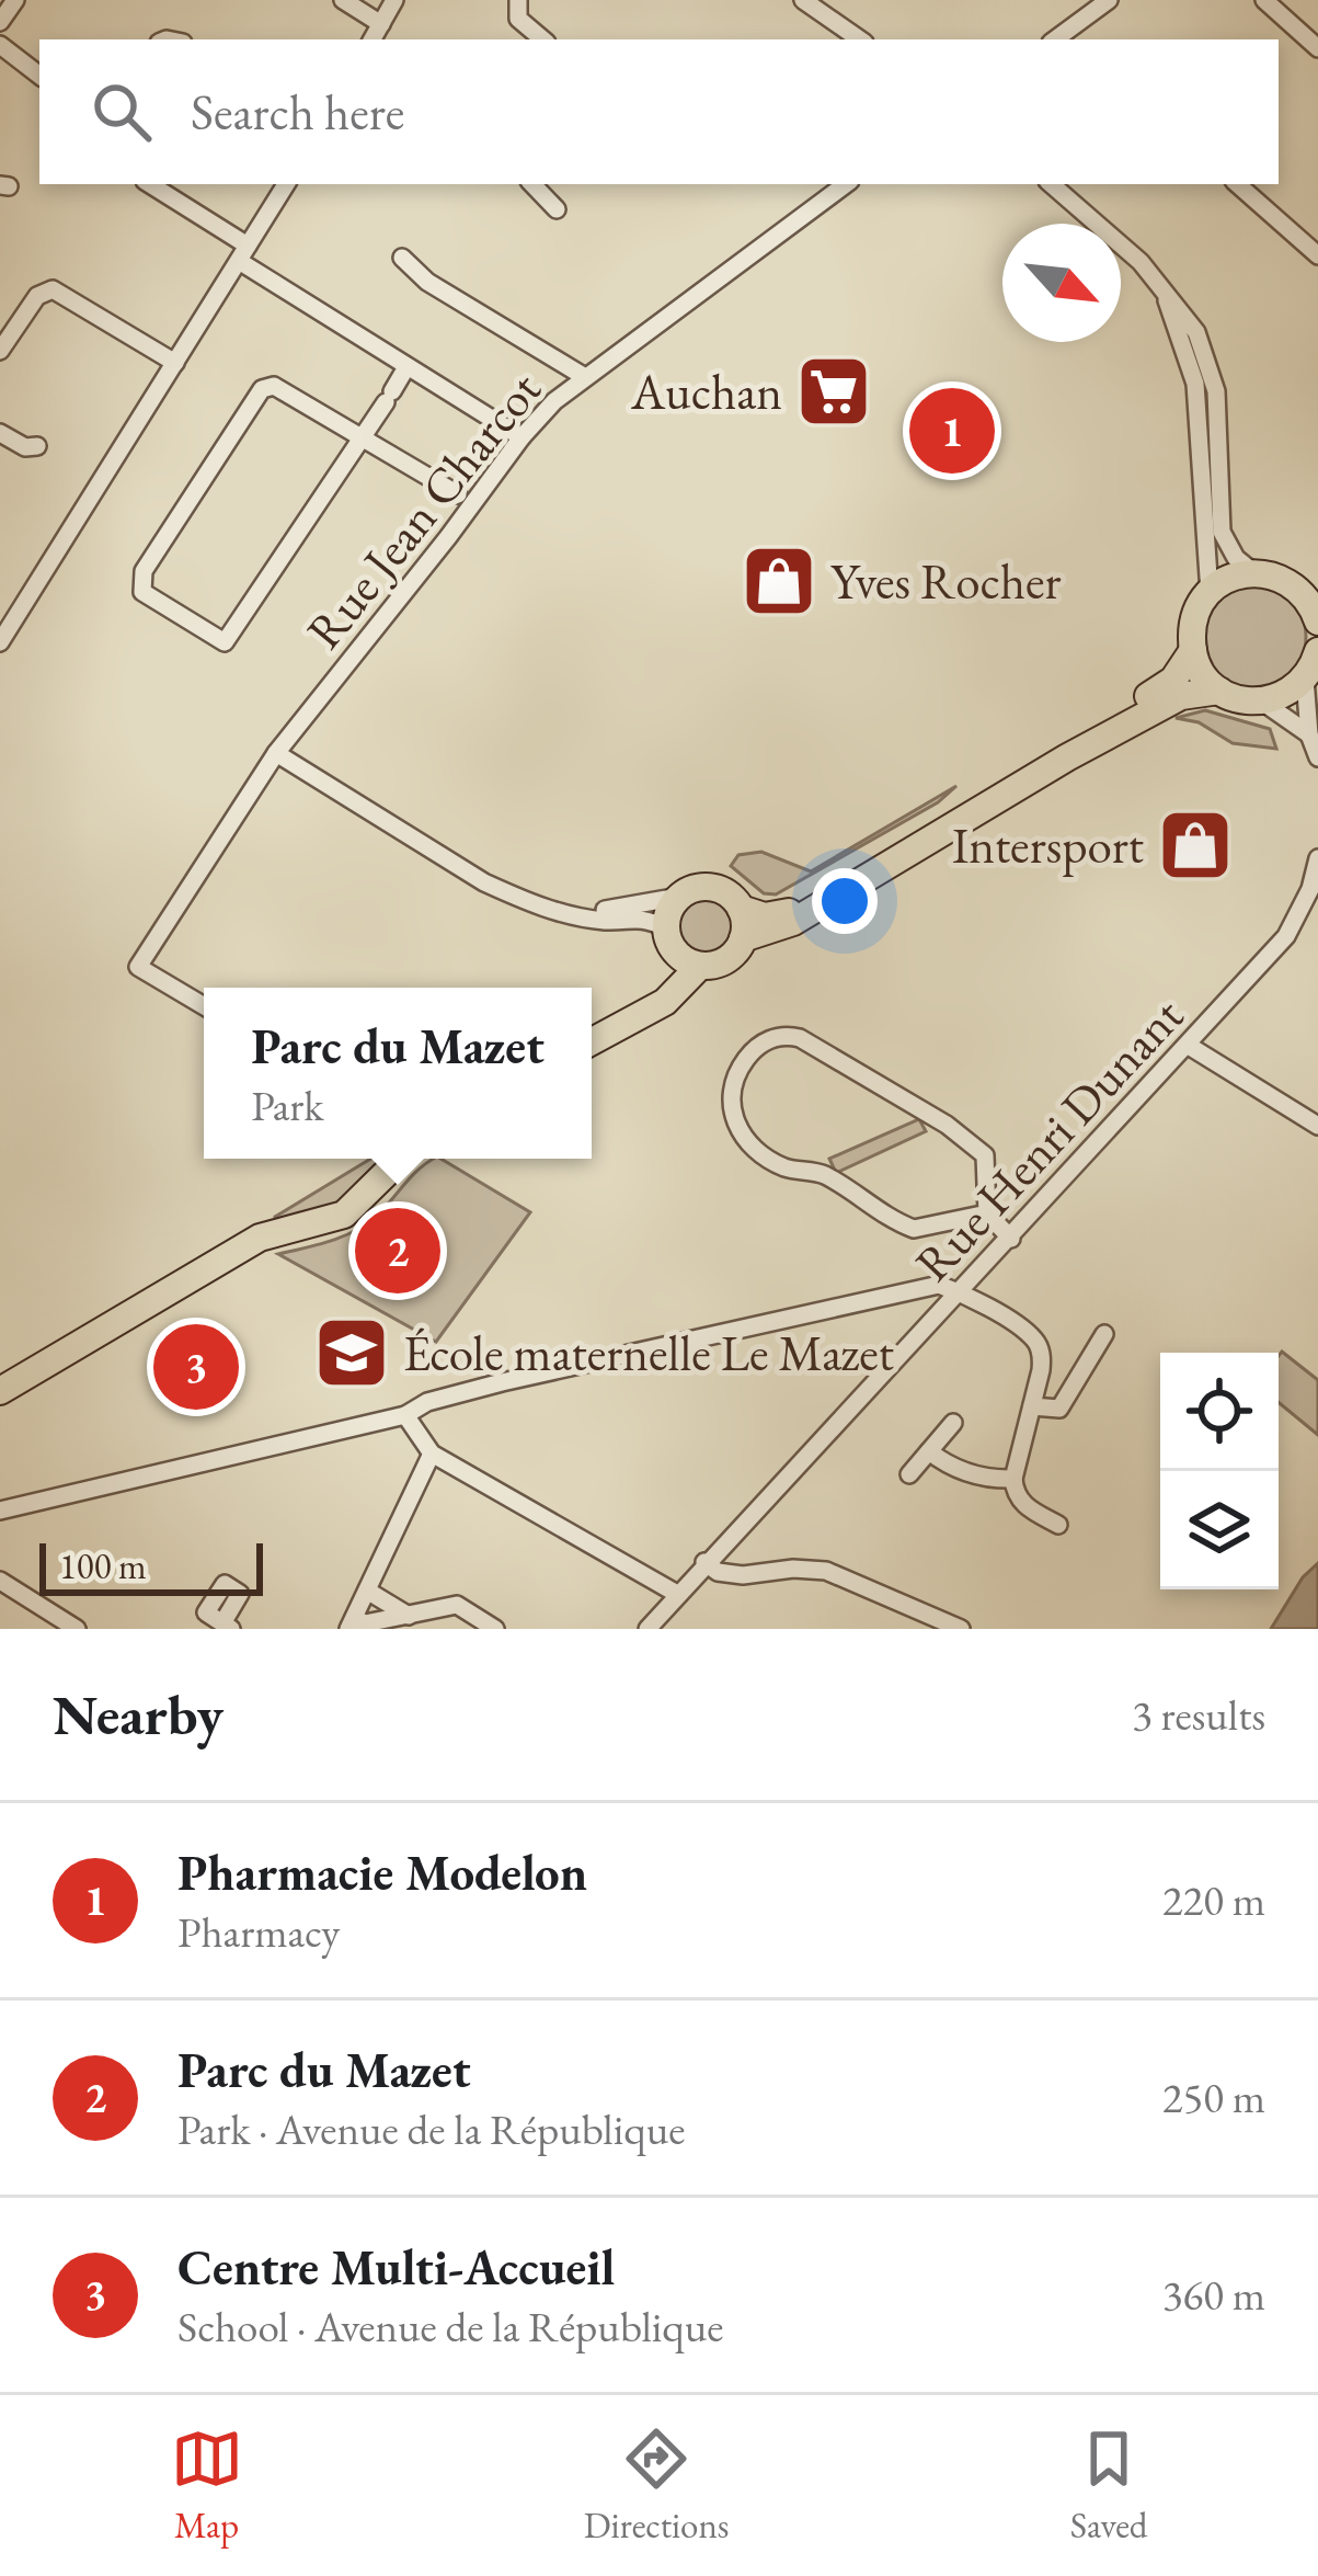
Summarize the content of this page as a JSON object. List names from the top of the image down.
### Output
{
  "streets": {
    "street": ["Rue Jean Charcot", "Rue Henri Dunant"]
  },
  "places": {
    "supermarket": ["Auchan"],
    "shop": ["Yves Rocher", "Intersport"],
    "school or university": ["École maternelle Le Mazet"]
  },
  "scale_bar": "100 m",
  "north": "bottom right",
  "page": {
    "search": "Search here",
    "pins": ["1", "2", "3"],
    "popup": ["Parc du Mazet", "Park"],
    "scale": "100 m",
    "heading": ["Nearby", "3 results"],
    "list": [
      {
        "mark": "1",
        "name": "Pharmacie Modelon",
        "note": "Pharmacy",
        "value": "220 m"
      },
      {
        "mark": "2",
        "name": "Parc du Mazet",
        "note": "Park · Avenue de la République",
        "value": "250 m"
      },
      {
        "mark": "3",
        "name": "Centre Multi-Accueil",
        "note": "School · Avenue de la République",
        "value": "360 m"
      }
    ],
    "nav": ["Map", "Directions", "Saved"]
  }
}
